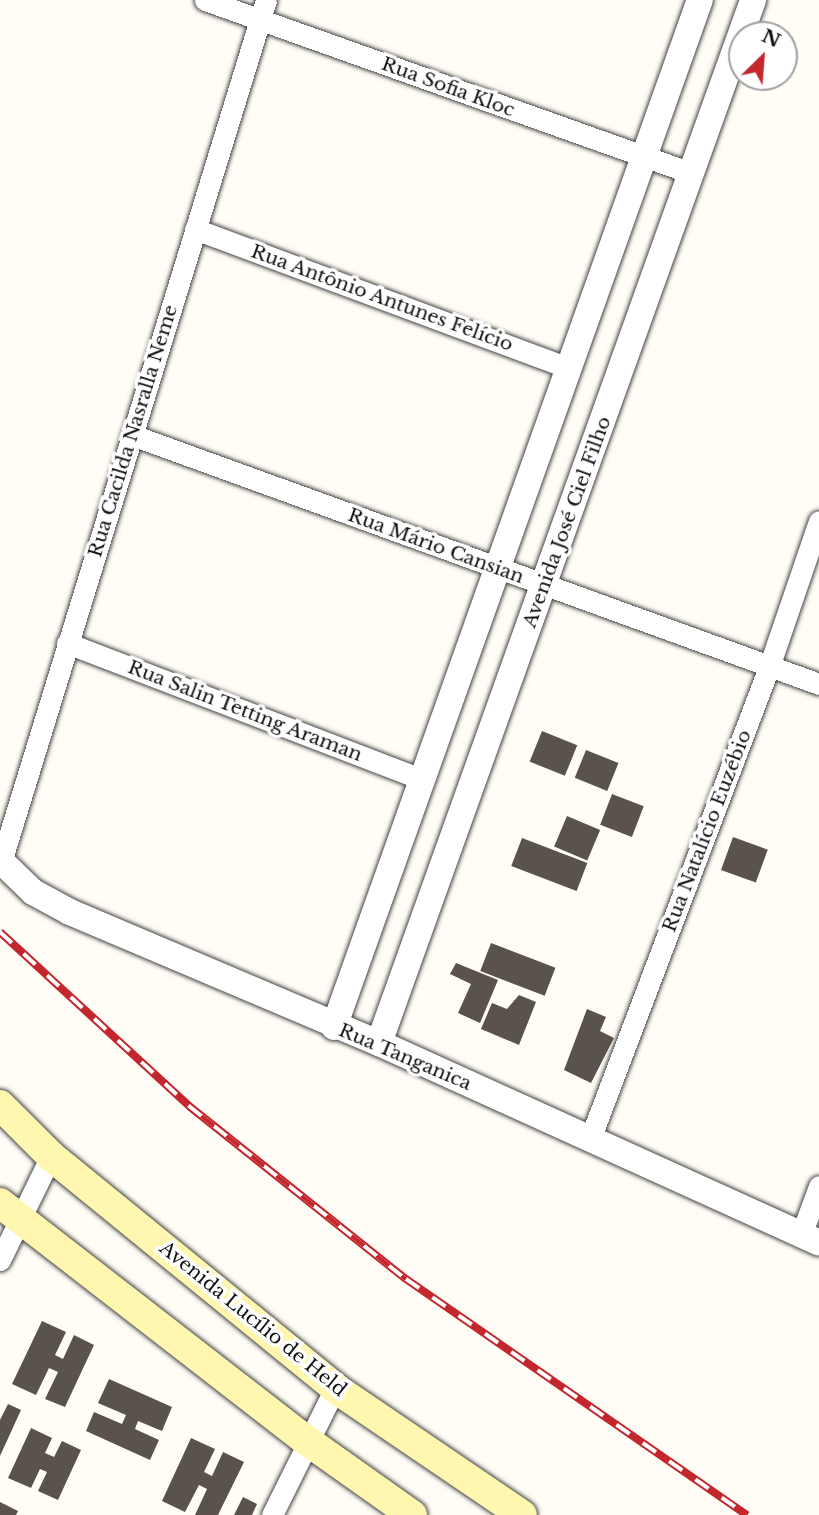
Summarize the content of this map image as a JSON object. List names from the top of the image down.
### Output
{
  "streets": {
    "main road": ["Avenida Lucílio de Held"],
    "street": [
      "Rua Sofia Kloc",
      "Rua Antônio Antunes Felício",
      "Rua Cacilda Nasralla Neme",
      "Avenida José Ciel Filho",
      "Rua Mário Cansian",
      "Rua Salin Tetting Araman",
      "Rua Natalício Euzébio",
      "Rua Tanganica"
    ]
  },
  "crossings": [
    ["Rua Sofia Kloc", "Rua Cacilda Nasralla Neme"],
    ["Rua Sofia Kloc", "Avenida José Ciel Filho"],
    ["Rua Antônio Antunes Felício", "Rua Cacilda Nasralla Neme"],
    ["Rua Cacilda Nasralla Neme", "Rua Mário Cansian"],
    ["Rua Cacilda Nasralla Neme", "Rua Salin Tetting Araman"],
    ["Rua Cacilda Nasralla Neme", "Rua Tanganica"],
    ["Avenida José Ciel Filho", "Rua Mário Cansian"],
    ["Avenida José Ciel Filho", "Rua Tanganica"],
    ["Rua Mário Cansian", "Rua Natalício Euzébio"],
    ["Rua Natalício Euzébio", "Rua Tanganica"]
  ],
  "north": "top right"
}
